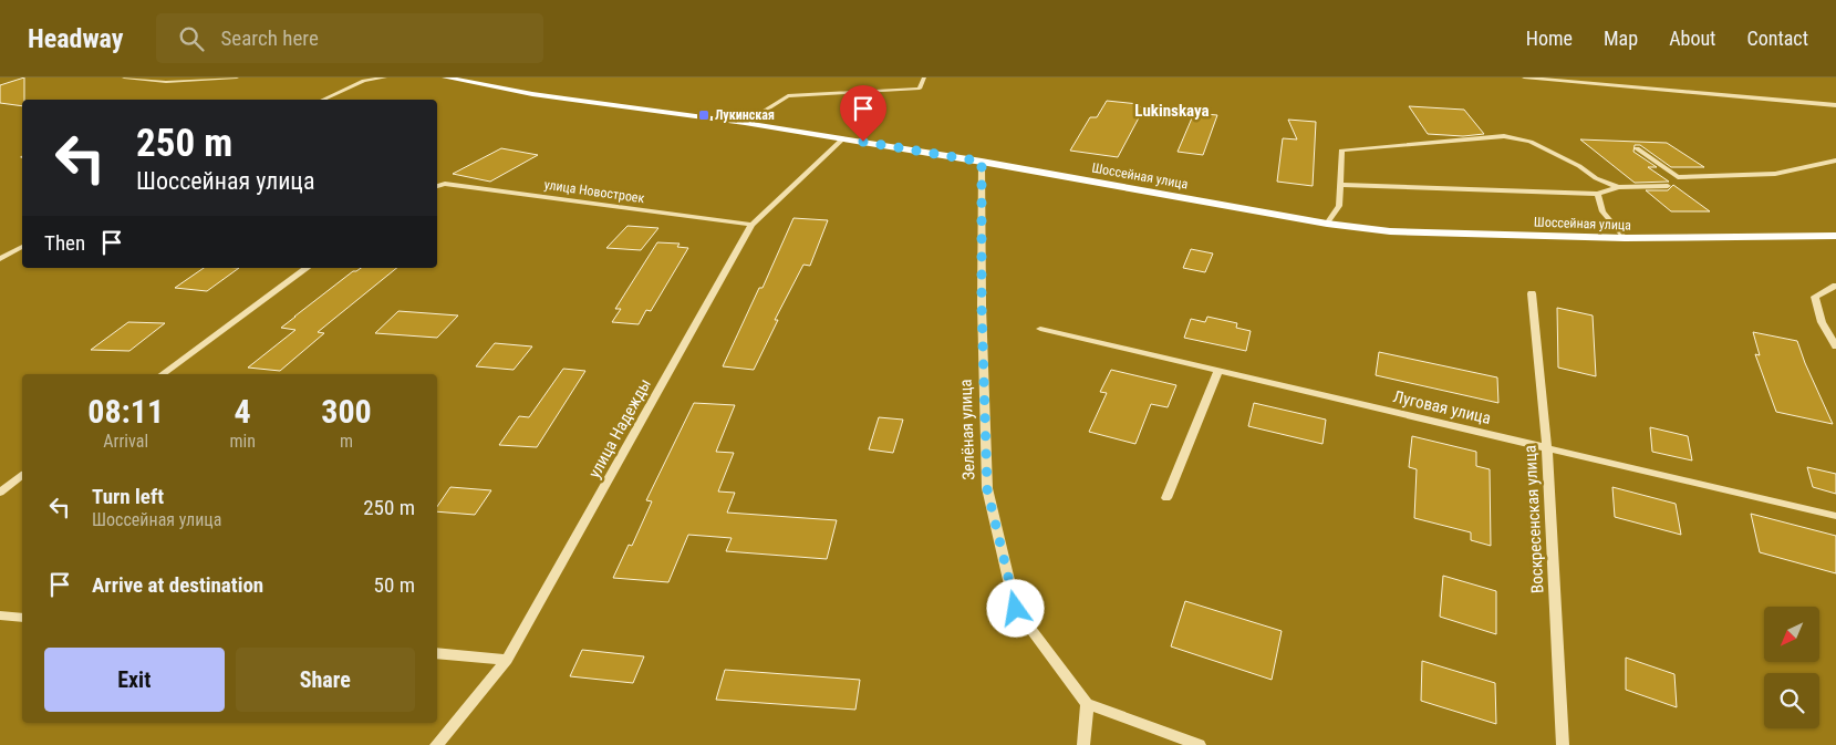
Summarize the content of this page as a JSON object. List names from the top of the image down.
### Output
{
  "streets": {
    "main road": ["Шоссейная улица"],
    "street": [
      "улица Новостроек",
      "Луговая улица",
      "улица Надежды",
      "Зелёная улица",
      "Воскресенская улица"
    ]
  },
  "crossings": [
    ["Шоссейная улица", "улица Надежды"],
    ["Шоссейная улица", "Зелёная улица"],
    ["улица Новостроек", "улица Надежды"],
    ["Луговая улица", "Воскресенская улица"]
  ],
  "districts": ["Lukinskaya"],
  "places": {
    "transit": ["Лукинская"]
  },
  "north": "bottom left",
  "page": {
    "header": "Headway",
    "search": "Search here",
    "nav": [
      "Home",
      "Map",
      "About",
      "Contact"
    ],
    "turn": ["250 m", "Шоссейная улица"],
    "then": "Then",
    "eta": [
      "08:11",
      "Arrival",
      "4",
      "min",
      "300",
      "m"
    ],
    "list": [
      {
        "name": "Turn left",
        "note": "Шоссейная улица",
        "value": "250 m"
      },
      {
        "name": "Arrive at destination",
        "value": "50 m"
      }
    ],
    "buttons": ["Exit", "Share"]
  }
}
